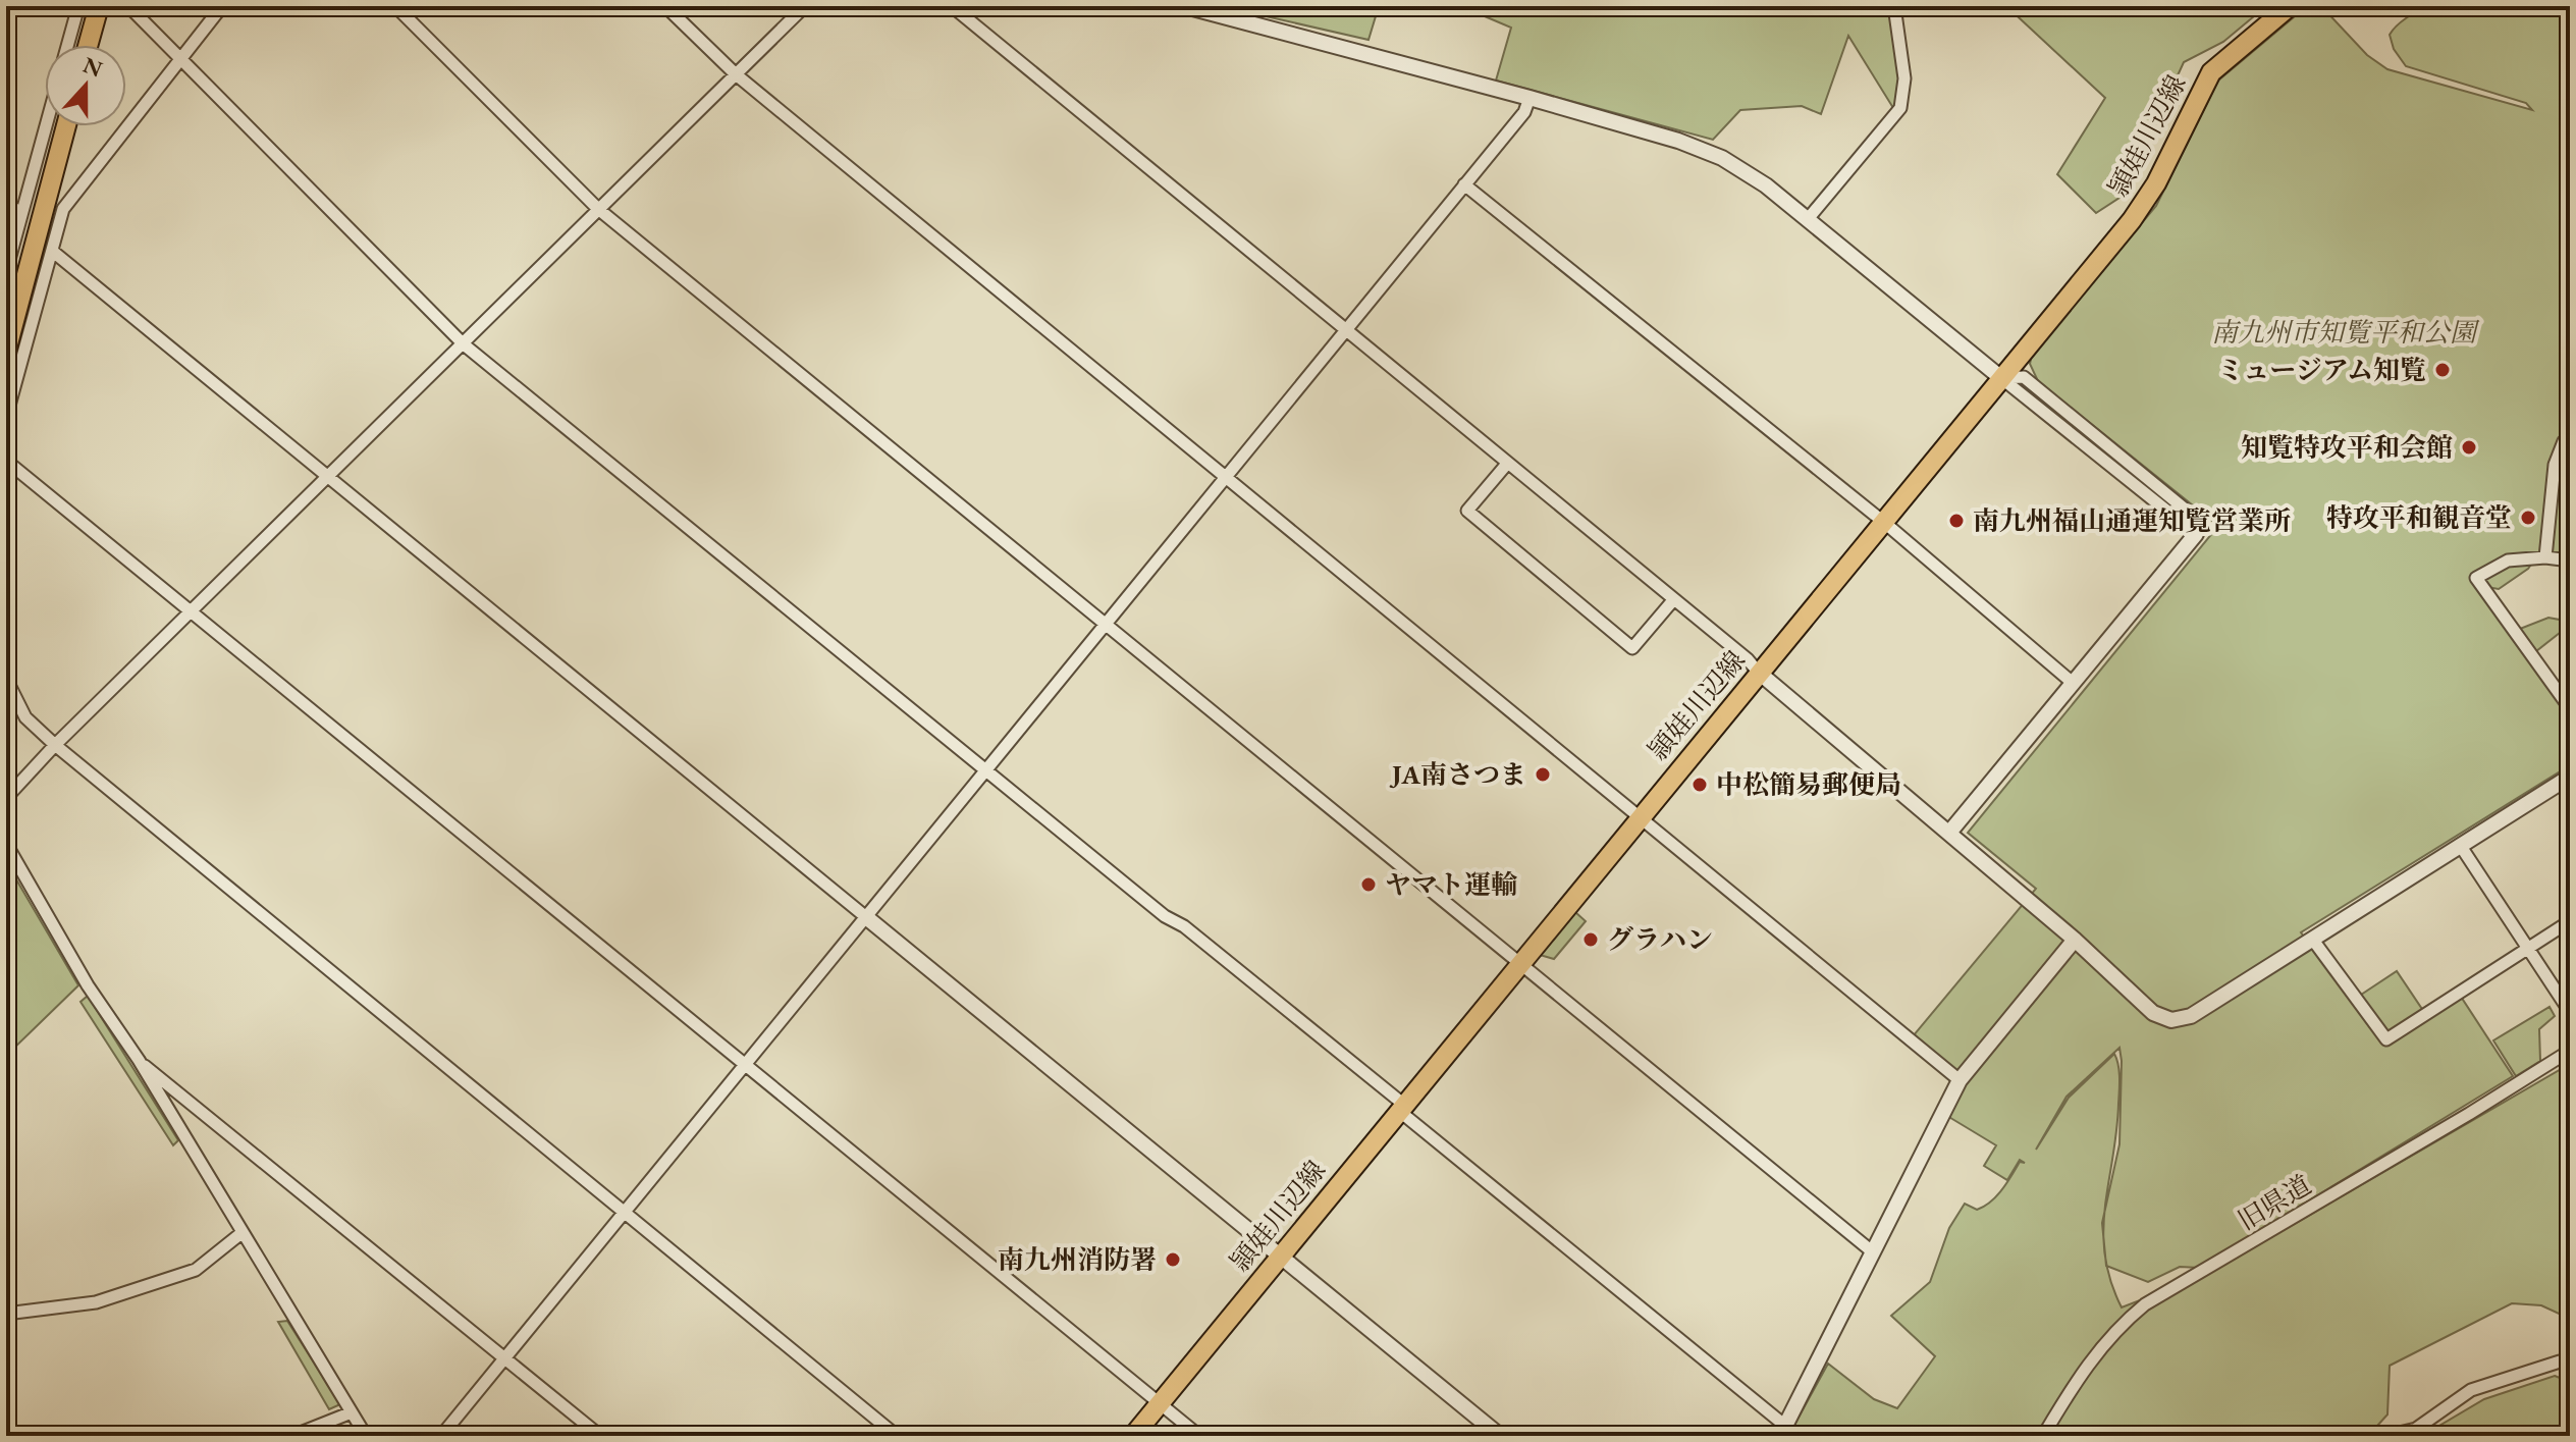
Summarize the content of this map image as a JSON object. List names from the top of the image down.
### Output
{
  "streets": {
    "main road": ["頴娃川辺線"],
    "street": ["旧県道"]
  },
  "parks": ["南九州市知覧平和公園"],
  "places": [
    "ミュージアム知覧",
    "知覧特攻平和会館",
    "特攻平和観音堂",
    "南九州福山通運知覧営業所",
    "JA南さつま",
    "中松簡易郵便局",
    "ヤマト運輸",
    "グラハン",
    "南九州消防署"
  ],
  "north": "top"
}
